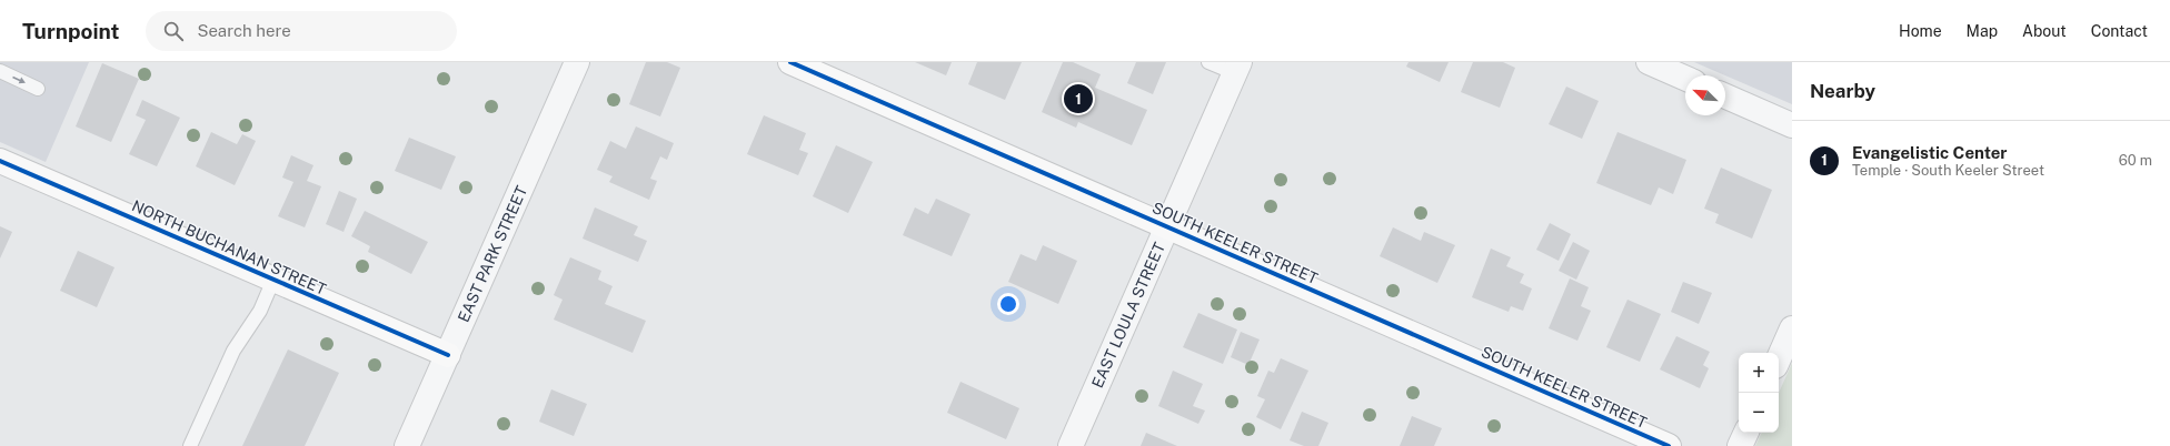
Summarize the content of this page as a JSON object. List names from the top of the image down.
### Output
{
  "streets": {
    "street": [
      "SOUTH KEELER STREET",
      "NORTH BUCHANAN STREET",
      "EAST PARK STREET",
      "EAST LOULA STREET"
    ]
  },
  "crossings": [
    ["SOUTH KEELER STREET", "EAST LOULA STREET"],
    ["NORTH BUCHANAN STREET", "EAST PARK STREET"]
  ],
  "north": "top left",
  "page": {
    "header": "Turnpoint",
    "search": "Search here",
    "nav": [
      "Home",
      "Map",
      "About",
      "Contact"
    ],
    "heading": "Nearby",
    "pins": "1",
    "list": [
      {
        "mark": "1",
        "name": "Evangelistic Center",
        "note": "Temple · South Keeler Street",
        "value": "60 m"
      }
    ],
    "map_buttons": ["+", "−"]
  }
}
